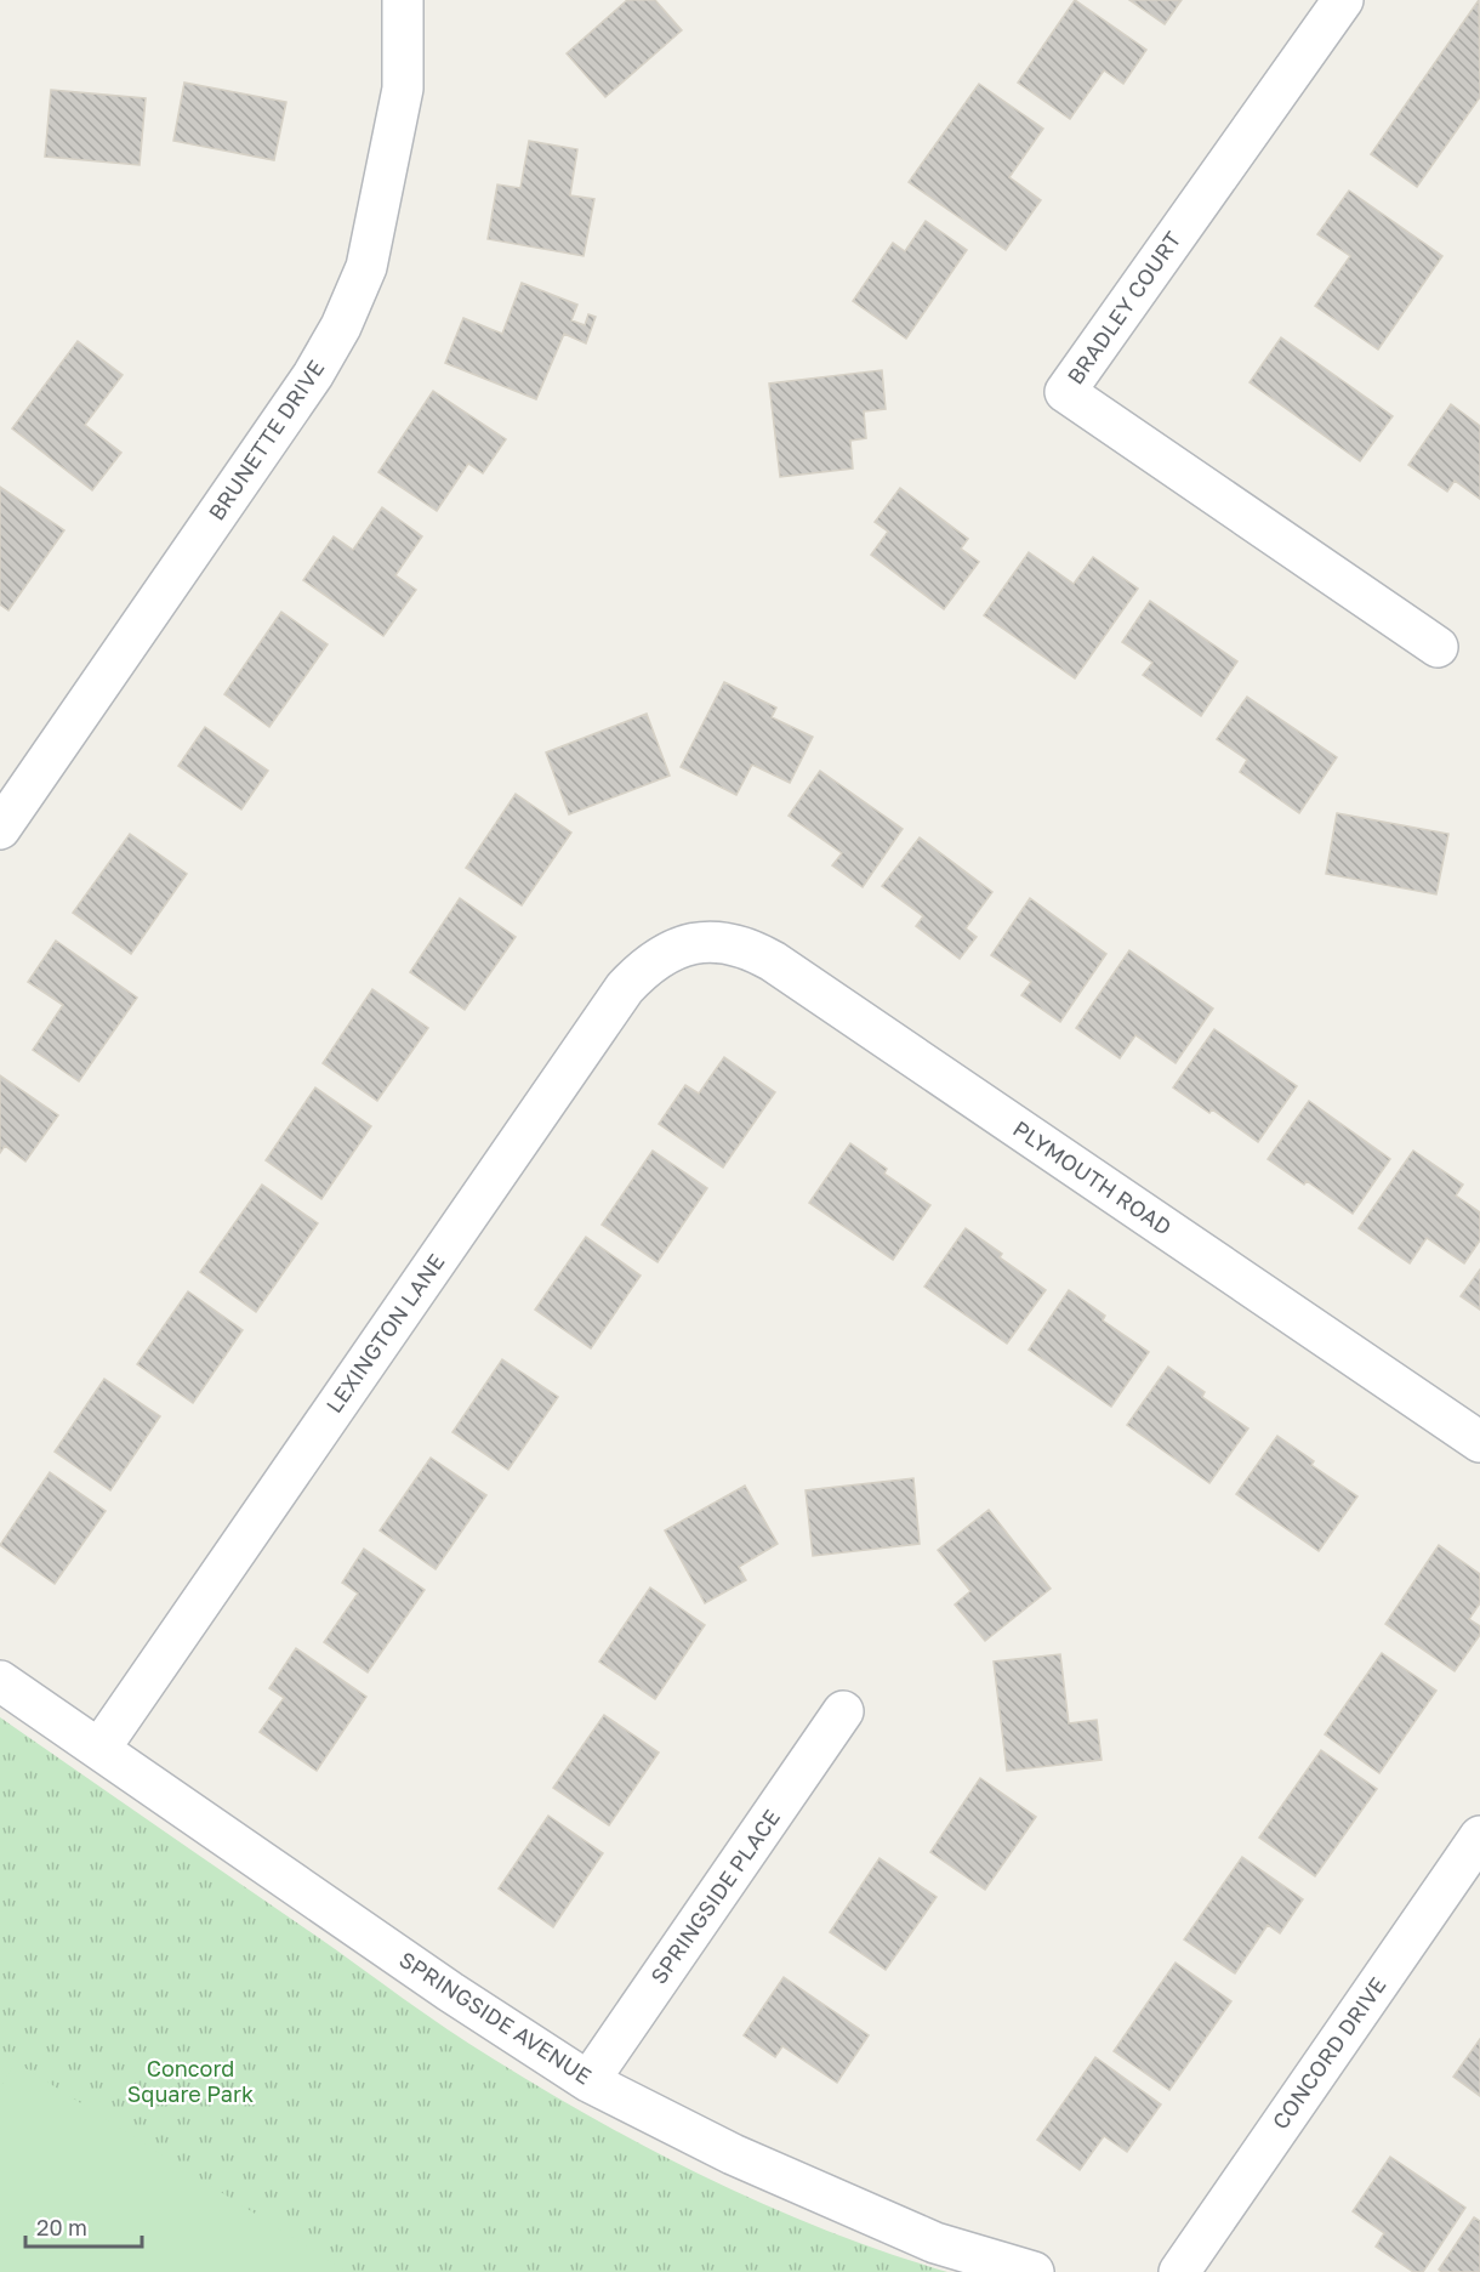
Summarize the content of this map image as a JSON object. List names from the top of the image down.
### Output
{
  "streets": {
    "street": [
      "BRADLEY COURT",
      "BRUNETTE DRIVE",
      "PLYMOUTH ROAD",
      "LEXINGTON LANE",
      "SPRINGSIDE PLACE",
      "SPRINGSIDE AVENUE",
      "CONCORD DRIVE"
    ]
  },
  "crossings": [
    ["PLYMOUTH ROAD", "LEXINGTON LANE"],
    ["LEXINGTON LANE", "SPRINGSIDE AVENUE"],
    ["SPRINGSIDE PLACE", "SPRINGSIDE AVENUE"]
  ],
  "parks": ["Concord Square Park"],
  "scale_bar": "20 m"
}
